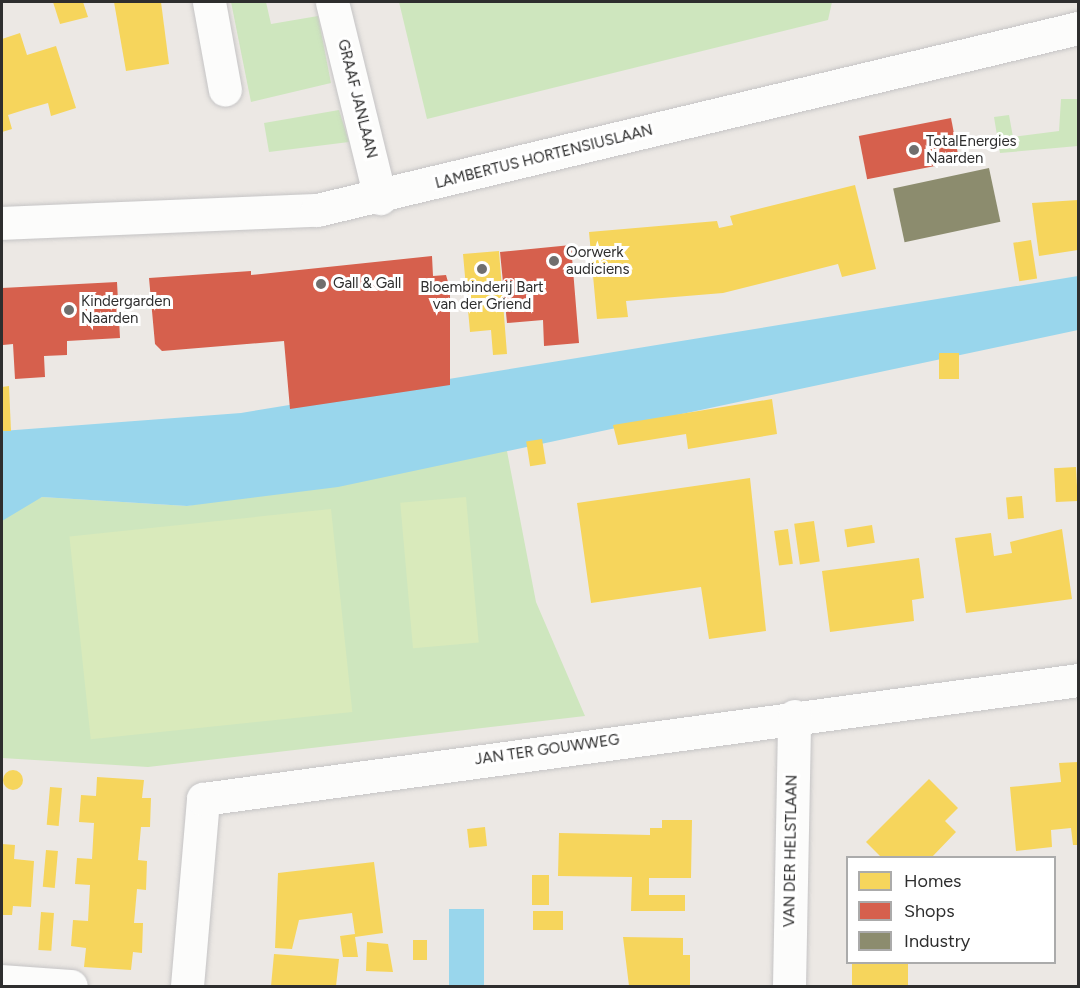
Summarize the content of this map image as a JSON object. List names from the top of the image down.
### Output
{
  "streets": {
    "street": [
      "GRAAF JANLAAN",
      "LAMBERTUS HORTENSIUSLAAN",
      "JAN TER GOUWWEG",
      "VAN DER HELSTLAAN"
    ]
  },
  "crossings": [
    ["GRAAF JANLAAN", "LAMBERTUS HORTENSIUSLAAN"],
    ["JAN TER GOUWWEG", "VAN DER HELSTLAAN"]
  ],
  "places": [
    "TotalEnergies Naarden",
    "Oorwerk audiciens",
    "Bloembinderij Bart van der Griend",
    "Gall & Gall",
    "Kindergarden Naarden"
  ],
  "legend": ["Homes", "Shops", "Industry"]
}
